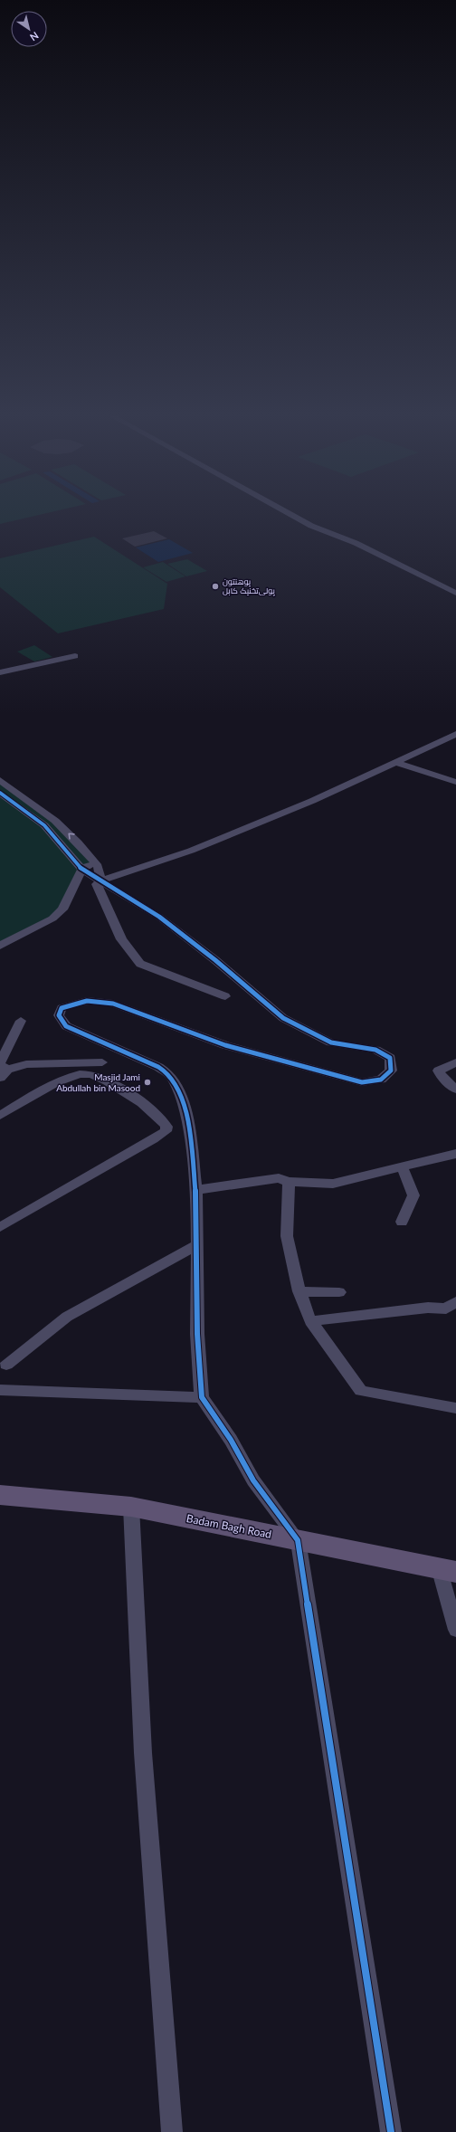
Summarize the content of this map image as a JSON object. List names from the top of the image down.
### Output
{
  "streets": {
    "main road": ["Badam Bagh Road"]
  },
  "places": ["پوهنتون پولی‌تخنیک کابل", "Masjid Jami Abdullah bin Masood"],
  "north": "bottom right"
}
